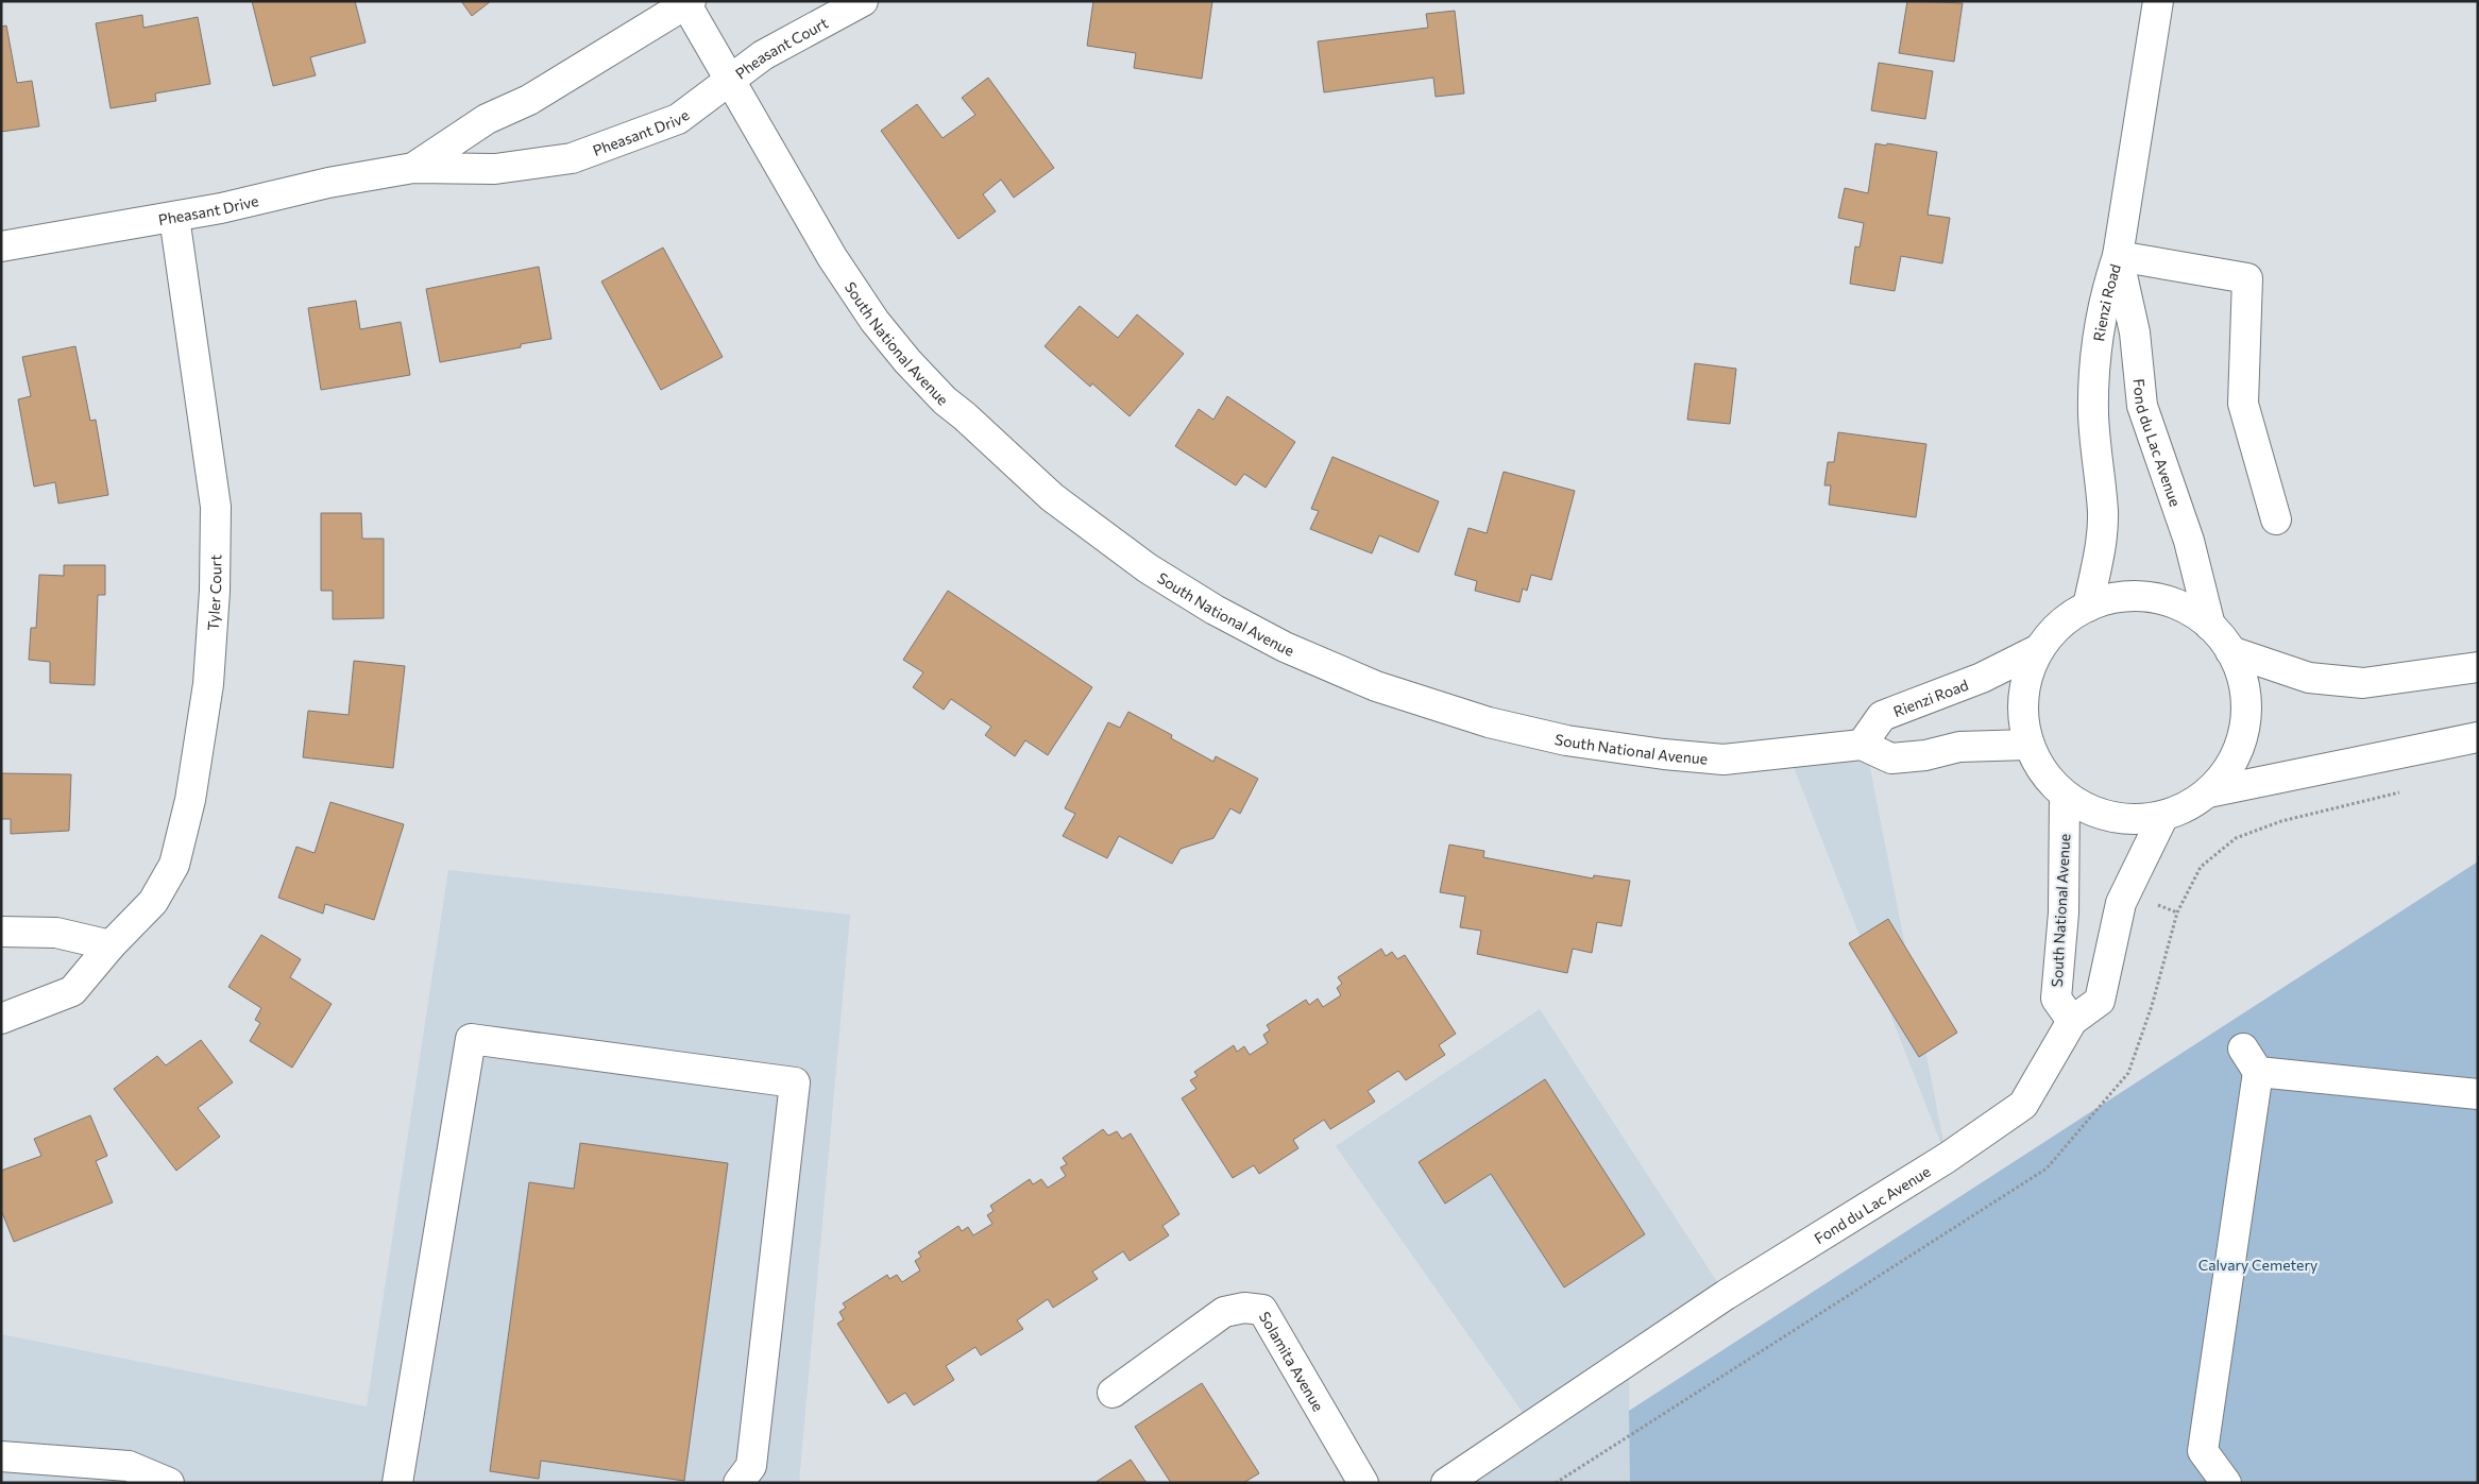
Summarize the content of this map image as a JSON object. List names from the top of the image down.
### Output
{
  "streets": {
    "street": [
      "Pheasant Court",
      "Pheasant Drive",
      "Rienzi Road",
      "South National Avenue",
      "Fond du Lac Avenue",
      "Tyler Court",
      "Solamita Avenue"
    ]
  },
  "crossings": [
    ["Pheasant Court", "Pheasant Drive"],
    ["Pheasant Court", "South National Avenue"],
    ["Pheasant Drive", "South National Avenue"],
    ["Pheasant Drive", "Tyler Court"],
    ["Rienzi Road", "South National Avenue"],
    ["Rienzi Road", "Fond du Lac Avenue"],
    ["South National Avenue", "Fond du Lac Avenue"]
  ],
  "parks": ["Calvary Cemetery"]
}
